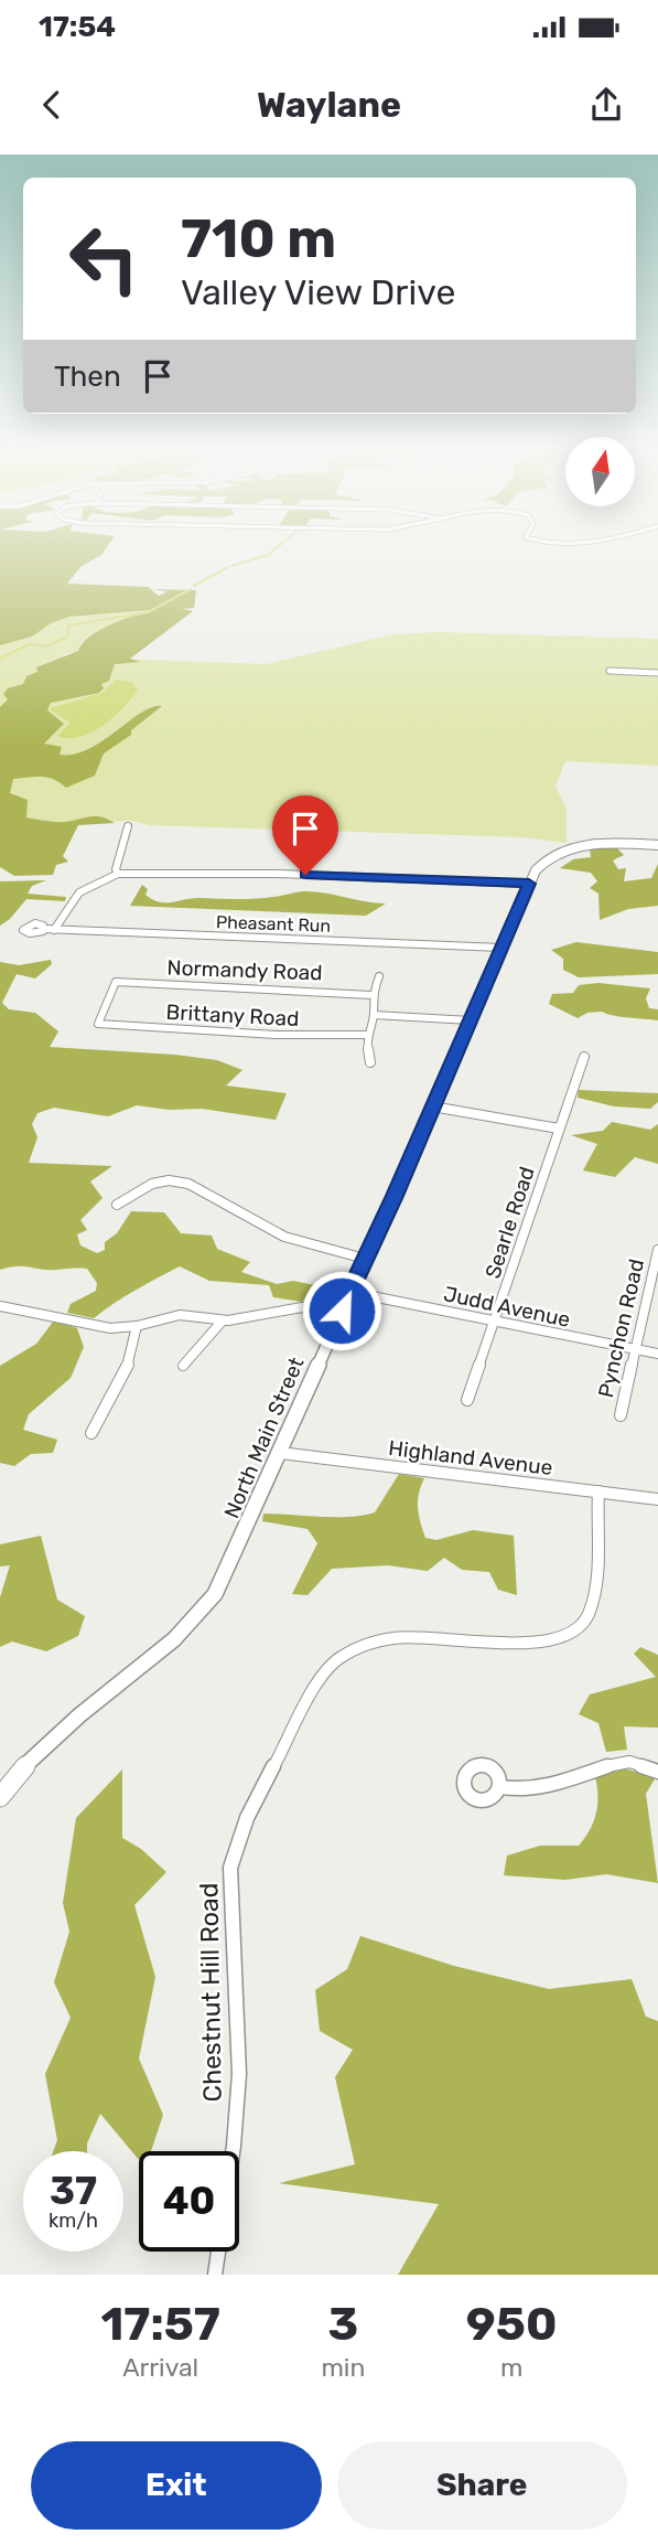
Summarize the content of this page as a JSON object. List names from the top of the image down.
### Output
{
  "streets": {
    "street": [
      "Pheasant Run",
      "Normandy Road",
      "Brittany Road",
      "Searle Road",
      "Judd Avenue",
      "Pynchon Road",
      "North Main Street",
      "Highland Avenue",
      "Chestnut Hill Road"
    ]
  },
  "crossings": [
    ["Pheasant Run", "North Main Street"],
    ["Normandy Road", "Brittany Road"],
    ["Searle Road", "Judd Avenue"],
    ["Judd Avenue", "Pynchon Road"],
    ["Judd Avenue", "North Main Street"],
    ["North Main Street", "Highland Avenue"],
    ["Highland Avenue", "Chestnut Hill Road"]
  ],
  "north": "top",
  "page": {
    "status": "17:54",
    "header": "Waylane",
    "turn": ["710 m", "Valley View Drive"],
    "then": "Then",
    "speed": "37 km/h",
    "limit": "40",
    "eta": [
      "17:57",
      "Arrival",
      "3",
      "min",
      "950",
      "m"
    ],
    "buttons": ["Exit", "Share"]
  }
}
